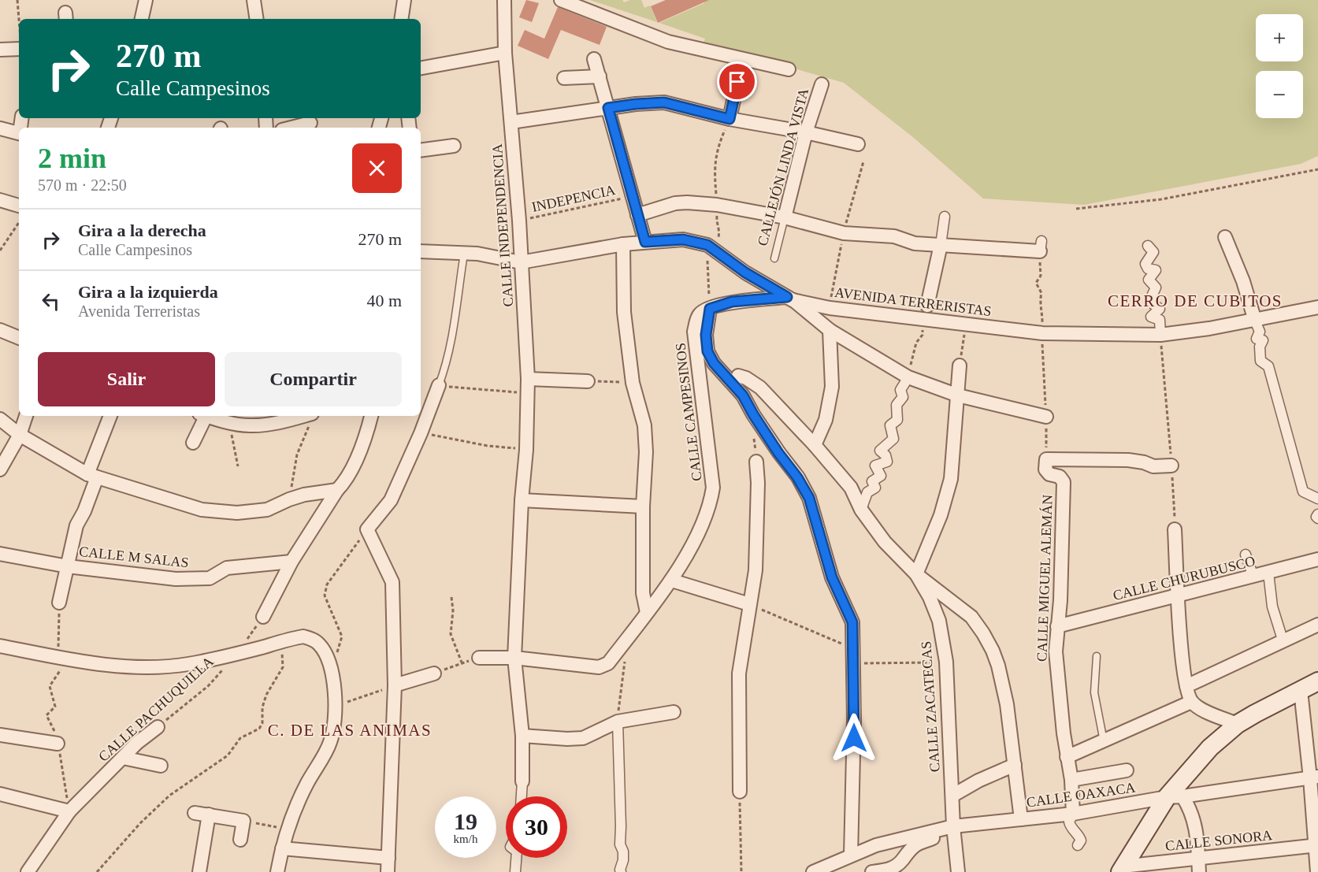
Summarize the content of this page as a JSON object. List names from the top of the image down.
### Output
{
  "streets": {
    "street": [
      "CALLEJÓN LINDA VISTA",
      "CALLE INDEPENDENCIA",
      "AVENIDA TERRERISTAS",
      "CALLE CAMPESINOS",
      "CALLE M SALAS",
      "CALLE MIGUEL ALEMÁN",
      "CALLE CHURUBUSCO",
      "CALLE ZACATECAS",
      "CALLE PACHUQUILLA",
      "CALLE OAXACA",
      "CALLE SONORA"
    ],
    "path": ["INDEPENCIA"]
  },
  "crossings": [
    ["INDEPENCIA", "CALLE INDEPENDENCIA"],
    ["CALLE INDEPENDENCIA", "AVENIDA TERRERISTAS"],
    ["CALLE INDEPENDENCIA", "CALLE CAMPESINOS"],
    ["CALLE MIGUEL ALEMÁN", "CALLE CHURUBUSCO"],
    ["CALLE MIGUEL ALEMÁN", "CALLE OAXACA"],
    ["CALLE ZACATECAS", "CALLE OAXACA"]
  ],
  "districts": ["CERRO DE CUBITOS", "C. DE LAS ANIMAS"],
  "page": {
    "map_buttons": ["+", "−"],
    "turn": ["270 m", "Calle Campesinos"],
    "heading": ["2 min", "570 m · 22:50"],
    "list": [
      {
        "name": "Gira a la derecha",
        "note": "Calle Campesinos",
        "value": "270 m"
      },
      {
        "name": "Gira a la izquierda",
        "note": "Avenida Terreristas",
        "value": "40 m"
      }
    ],
    "buttons": ["Salir", "Compartir"],
    "speed": "19 km/h",
    "limit": "30"
  }
}
